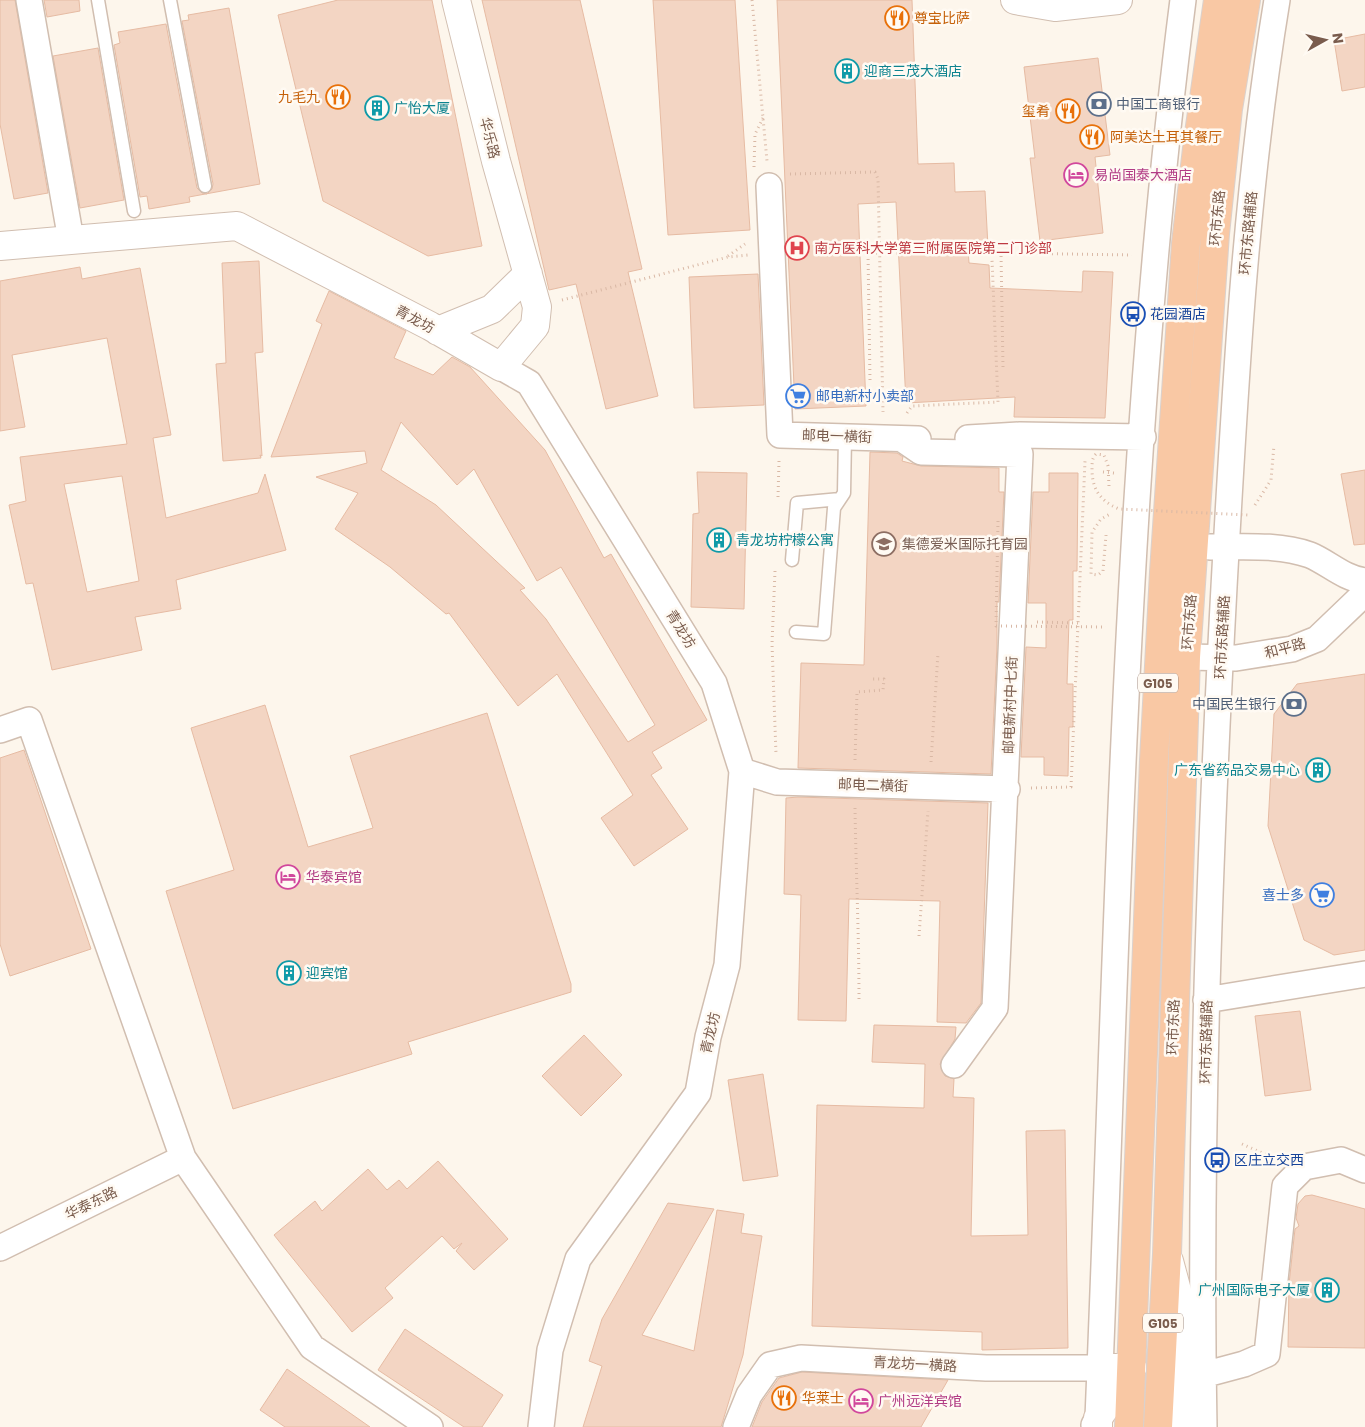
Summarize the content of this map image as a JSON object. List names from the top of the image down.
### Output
{
  "streets": {
    "highway": ["环市东路", "G105"],
    "street": [
      "华乐路",
      "环市东路辅路",
      "青龙坊",
      "邮电一横街",
      "和平路",
      "邮电新村中七街",
      "邮电二横街",
      "华泰东路",
      "青龙坊一横路"
    ]
  },
  "crossings": [
    ["华乐路", "青龙坊"],
    ["环市东路", "和平路"],
    ["环市东路", "青龙坊一横路"],
    ["环市东路辅路", "和平路"],
    ["青龙坊", "邮电二横街"],
    ["邮电一横街", "邮电新村中七街"],
    ["邮电新村中七街", "邮电二横街"]
  ],
  "places": {
    "restaurant": [
      "尊宝比萨",
      "九毛九",
      "玺肴",
      "阿美达土耳其餐厅",
      "华莱士"
    ],
    "building": [
      "迎商三茂大酒店",
      "广怡大厦",
      "青龙坊柠檬公寓",
      "广东省药品交易中心",
      "迎宾馆",
      "广州国际电子大厦"
    ],
    "bank": ["中国工商银行", "中国民生银行"],
    "hotel": ["易尚国泰大酒店", "华泰宾馆", "广州远洋宾馆"],
    "hospital": ["南方医科大学第三附属医院第二门诊部"],
    "bus stop": ["花园酒店", "区庄立交西"],
    "supermarket": ["邮电新村小卖部", "喜士多"],
    "school or university": ["集德爱米国际托育园"]
  },
  "north": "right"
}
